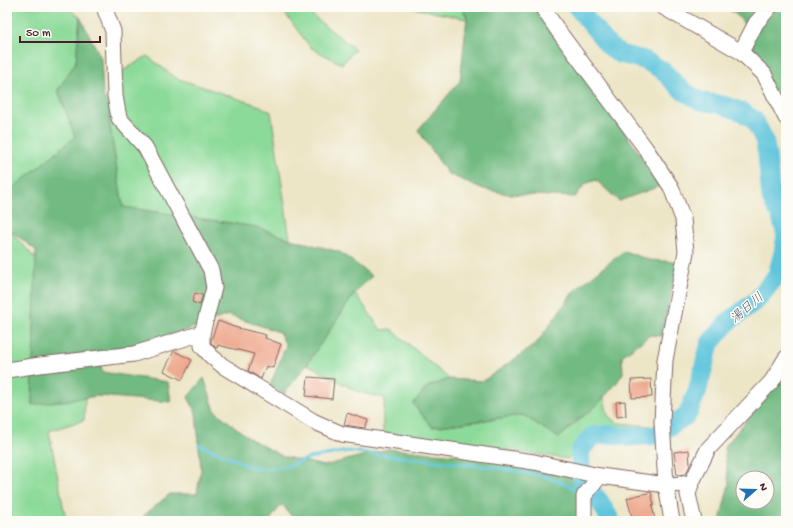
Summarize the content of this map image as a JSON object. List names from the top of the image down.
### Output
{
  "water": ["湯日川"],
  "scale_bar": "50 m",
  "north": "right"
}
